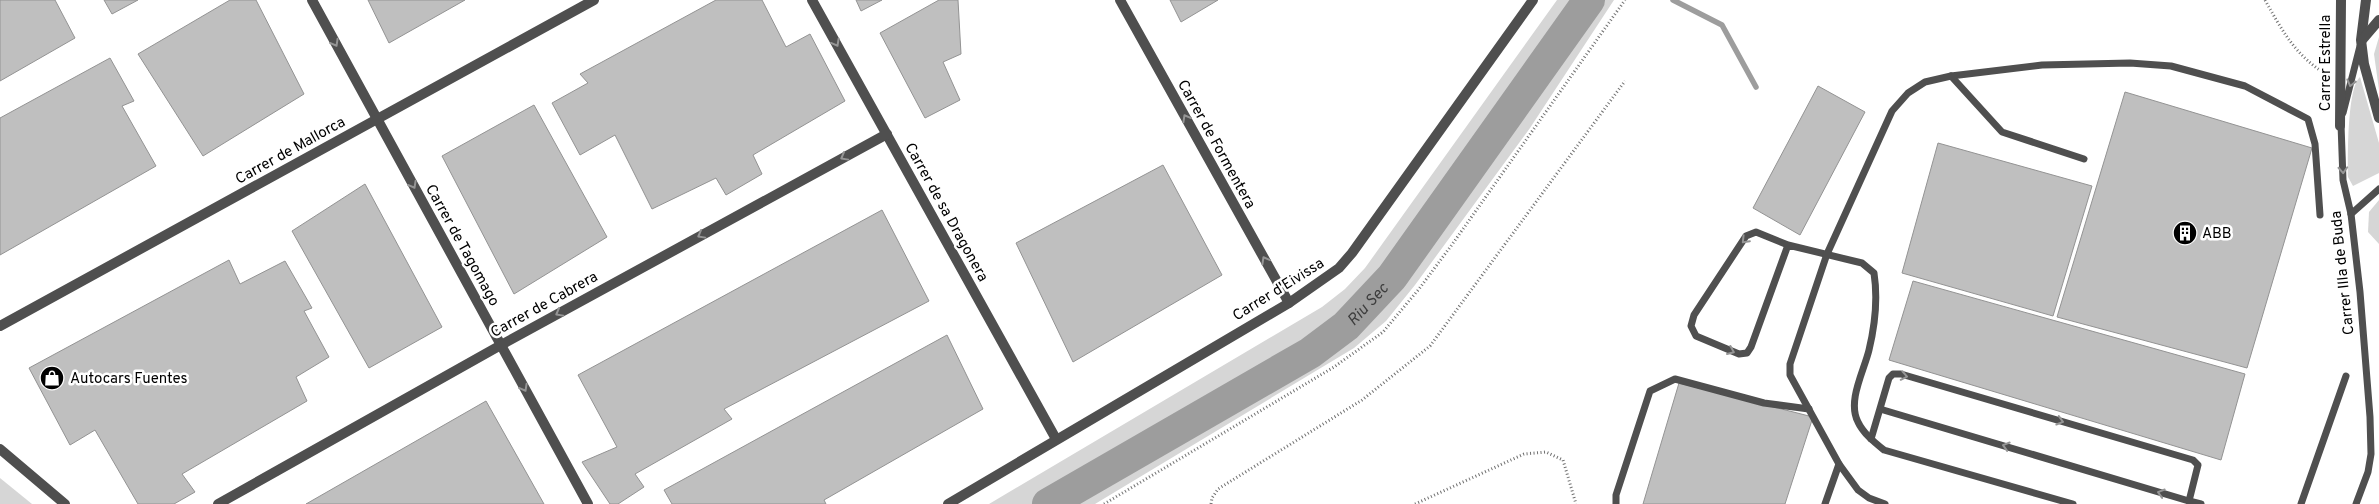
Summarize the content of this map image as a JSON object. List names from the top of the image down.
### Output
{
  "streets": {
    "street": [
      "Carrer Estrella",
      "Carrer de Formentera",
      "Carrer de Mallorca",
      "Carrer de sa Dragonera",
      "Carrer de Tagomago",
      "Carrer d'Eivissa",
      "Carrer de Cabrera"
    ],
    "lane": ["Carrer Illa de Buda"]
  },
  "crossings": [
    ["Carrer Estrella", "Carrer Illa de Buda"],
    ["Carrer de Formentera", "Carrer d'Eivissa"],
    ["Carrer de Mallorca", "Carrer de Tagomago"],
    ["Carrer de sa Dragonera", "Carrer d'Eivissa"],
    ["Carrer de sa Dragonera", "Carrer de Cabrera"],
    ["Carrer de Tagomago", "Carrer de Cabrera"]
  ],
  "one_way": [
    "Carrer de Formentera",
    "Carrer de Tagomago",
    "Carrer Illa de Buda",
    "Carrer de Cabrera"
  ],
  "water": ["Riu Sec"],
  "places": {
    "building": ["ABB"],
    "shop": ["Autocars Fuentes"]
  }
}
